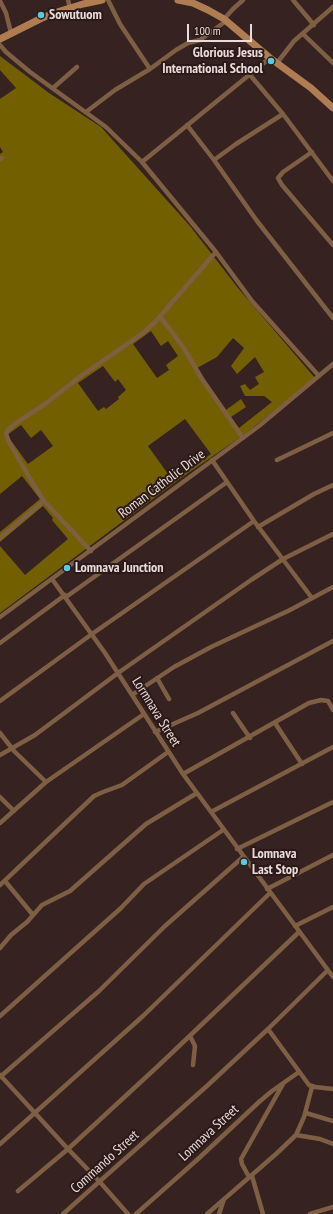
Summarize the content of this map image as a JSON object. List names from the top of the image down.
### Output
{
  "streets": {
    "street": [
      "Roman Catholic Drive",
      "Lormnava Street",
      "Lomnava Street",
      "Commando Street"
    ]
  },
  "crossings": [
    ["Roman Catholic Drive", "Lormnava Street"],
    ["Lormnava Street", "Commando Street"]
  ],
  "places": [
    "Sowutuom",
    "Glorious Jesus International School",
    "Lomnava Junction",
    "Lomnava Last Stop"
  ],
  "scale_bar": "100 m"
}
